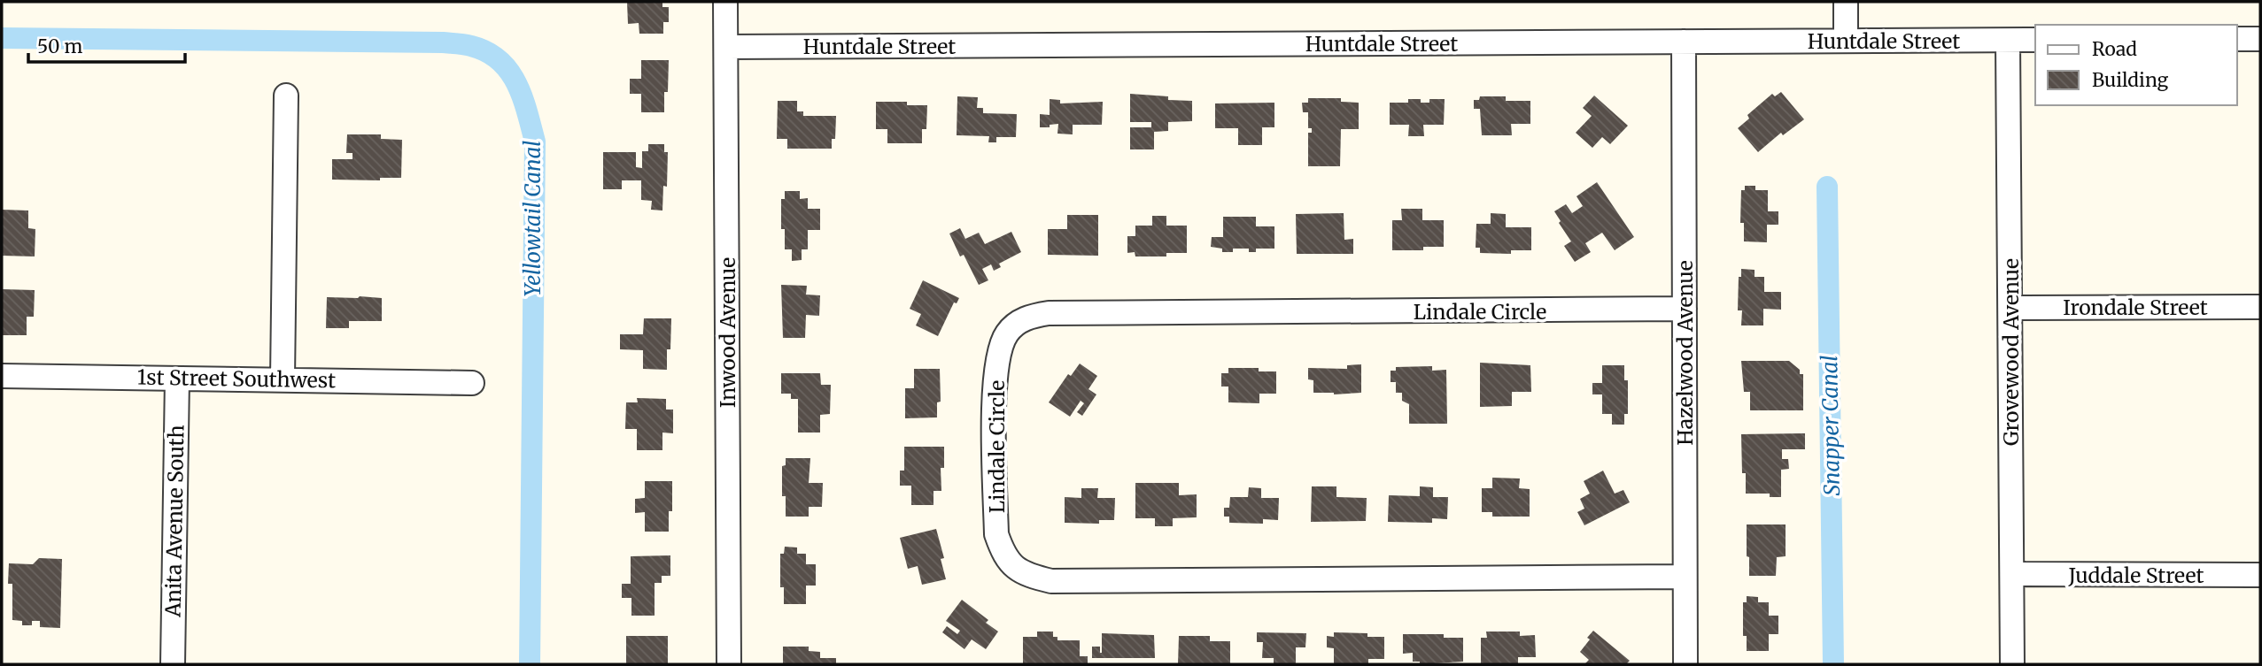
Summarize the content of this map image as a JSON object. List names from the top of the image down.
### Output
{
  "streets": {
    "street": [
      "Huntdale Street",
      "Irondale Street",
      "Lindale Circle",
      "Inwood Avenue",
      "Grovewood Avenue",
      "Hazelwood Avenue",
      "1st Street Southwest",
      "Anita Avenue South",
      "Juddale Street"
    ]
  },
  "crossings": [
    ["Huntdale Street", "Inwood Avenue"],
    ["Huntdale Street", "Grovewood Avenue"],
    ["Huntdale Street", "Hazelwood Avenue"],
    ["Irondale Street", "Grovewood Avenue"],
    ["Lindale Circle", "Hazelwood Avenue"],
    ["Grovewood Avenue", "Juddale Street"],
    ["1st Street Southwest", "Anita Avenue South"]
  ],
  "water": ["Yellowtail Canal", "Snapper Canal"],
  "legend": ["Road", "Building"],
  "scale_bar": "50 m"
}
